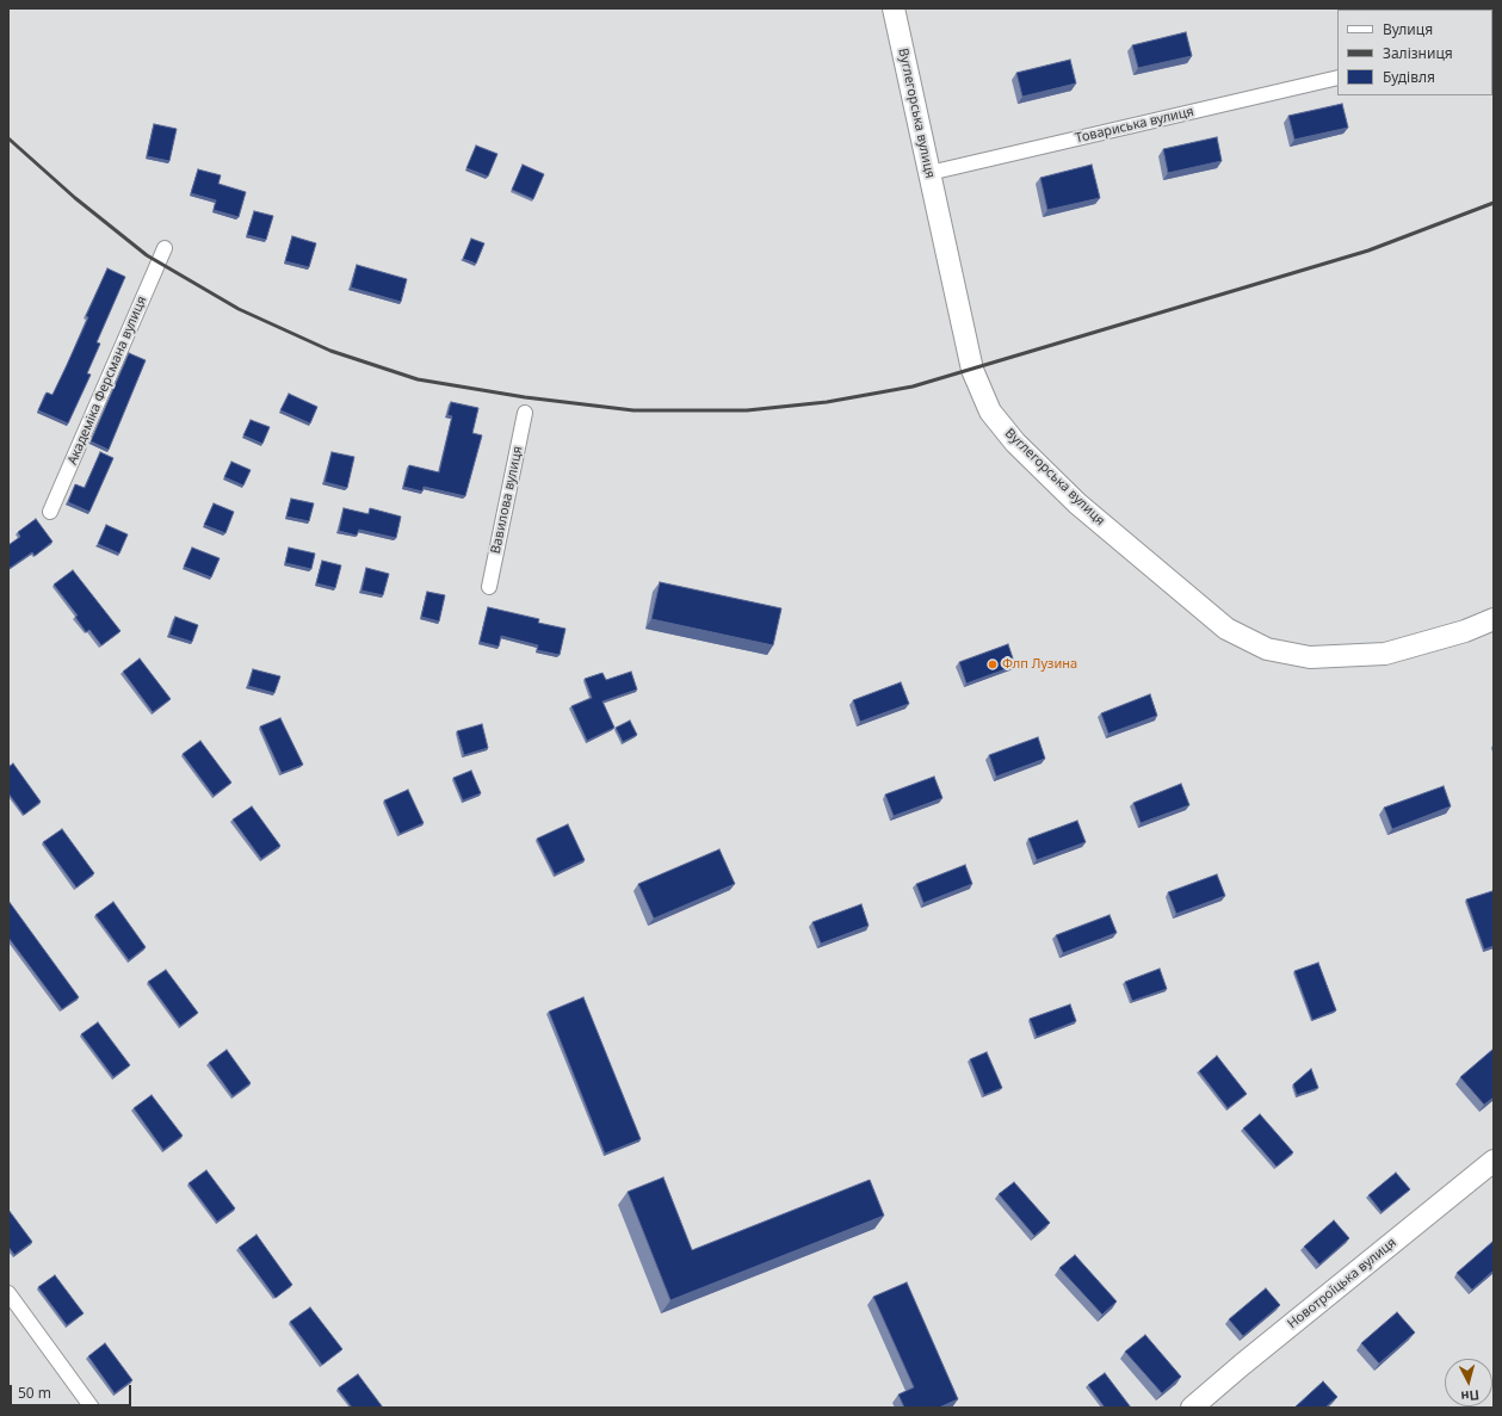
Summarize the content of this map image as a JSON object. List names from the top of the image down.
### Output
{
  "streets": {
    "main road": ["Вуглегорська вулиця", "Новотроїцька вулиця"],
    "street": ["Товариська вулиця", "Академіка Ферсмана вулиця", "Вавилова вулиця"]
  },
  "crossings": [
    ["Вуглегорська вулиця", "Товариська вулиця"]
  ],
  "places": ["Флп Лузина"],
  "legend": ["Вулиця", "Залізниця", "Будівля"],
  "scale_bar": "50 m",
  "north": "bottom"
}
